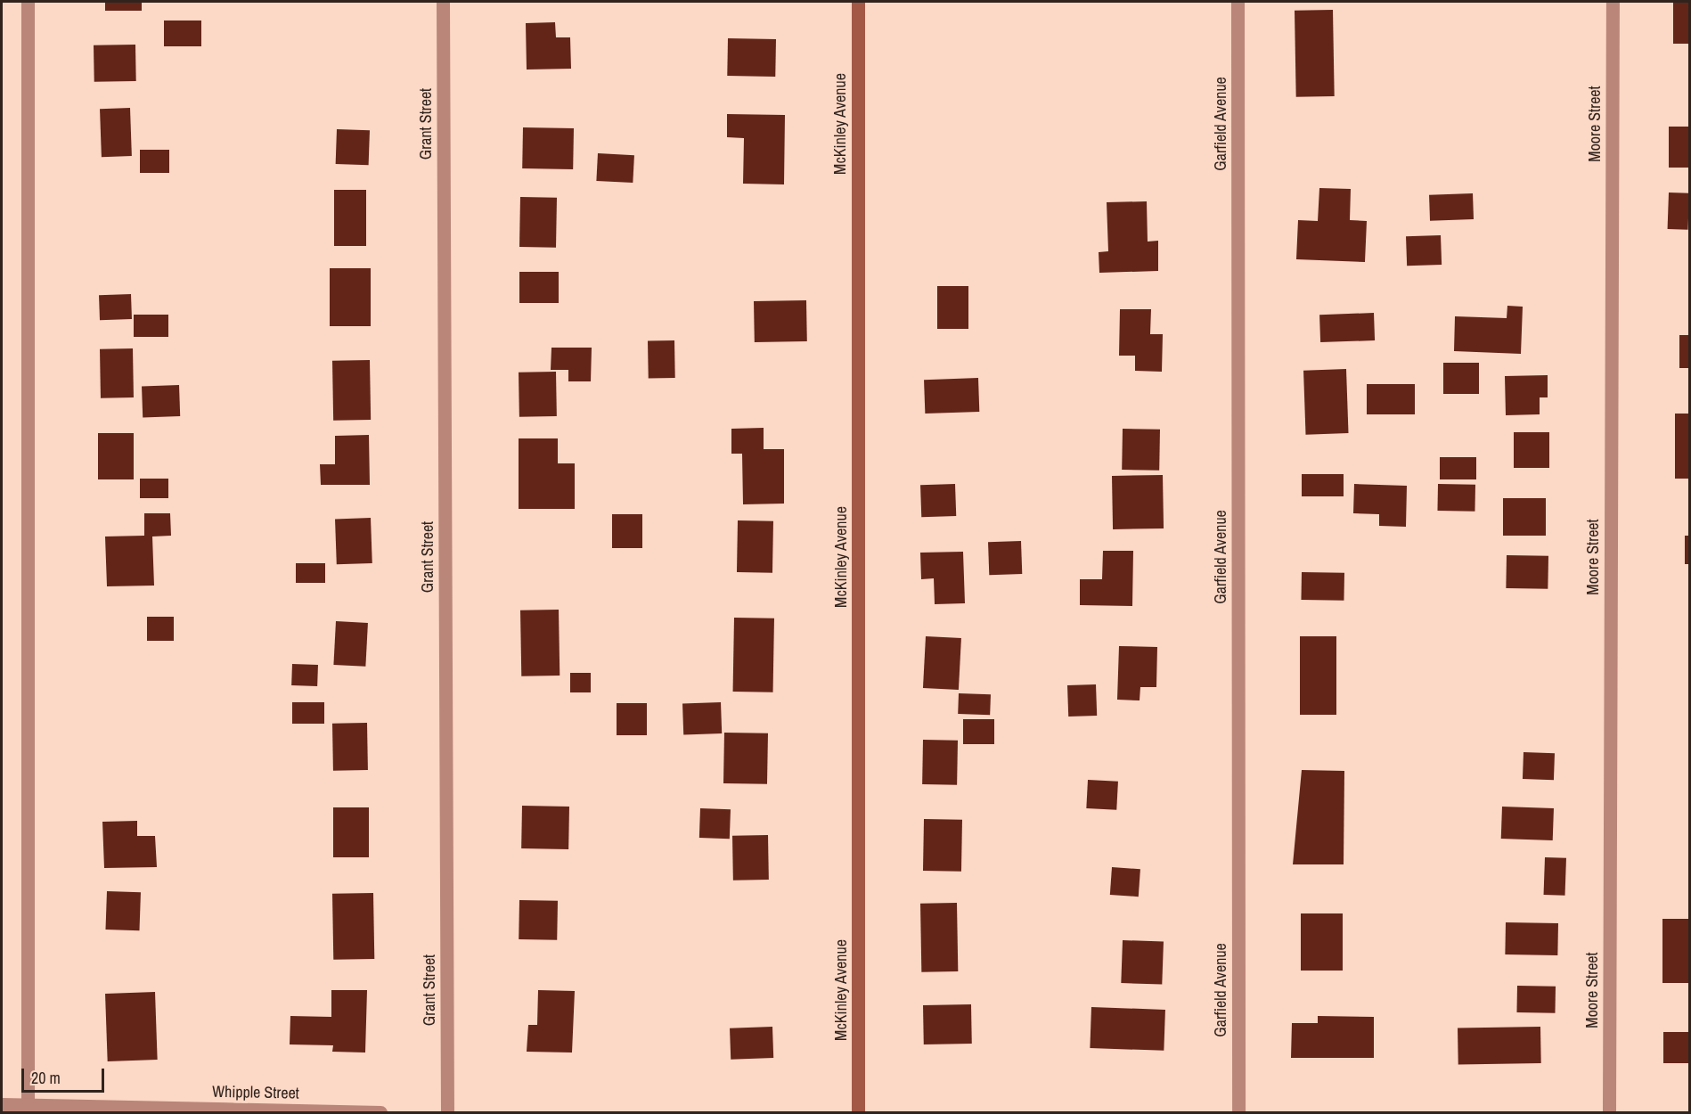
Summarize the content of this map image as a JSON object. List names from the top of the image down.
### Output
{
  "streets": {
    "street": [
      "Grant Street",
      "McKinley Avenue",
      "Garfield Avenue",
      "Moore Street",
      "Whipple Street"
    ]
  },
  "scale_bar": "20 m"
}
